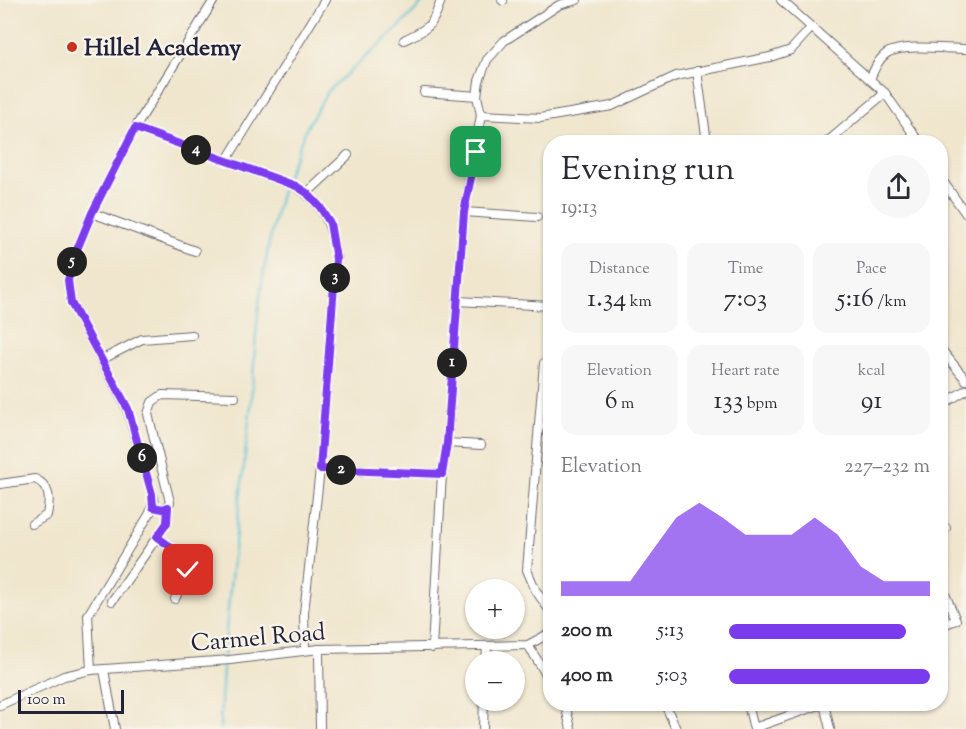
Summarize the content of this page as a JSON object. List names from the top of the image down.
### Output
{
  "streets": {
    "street": ["Carmel Road"]
  },
  "places": ["Hillel Academy"],
  "scale_bar": "100 m",
  "page": {
    "pins": [
      "4",
      "5",
      "3",
      "1",
      "6",
      "2"
    ],
    "heading": ["Evening run", "19:13"],
    "stats": [
      ["Distance", "1.34 km"],
      ["Time", "7:03"],
      ["Pace", "5:16 /km"],
      ["Elevation", "6 m"],
      ["Heart rate", "133 bpm"],
      ["kcal", "91"]
    ],
    "chart": ["Elevation", "227–232 m"],
    "map_buttons": ["+", "−"],
    "list": [
      {
        "name": "200 m",
        "note": "5:13"
      },
      {
        "name": "400 m",
        "note": "5:03"
      }
    ],
    "scale": "100 m"
  }
}
